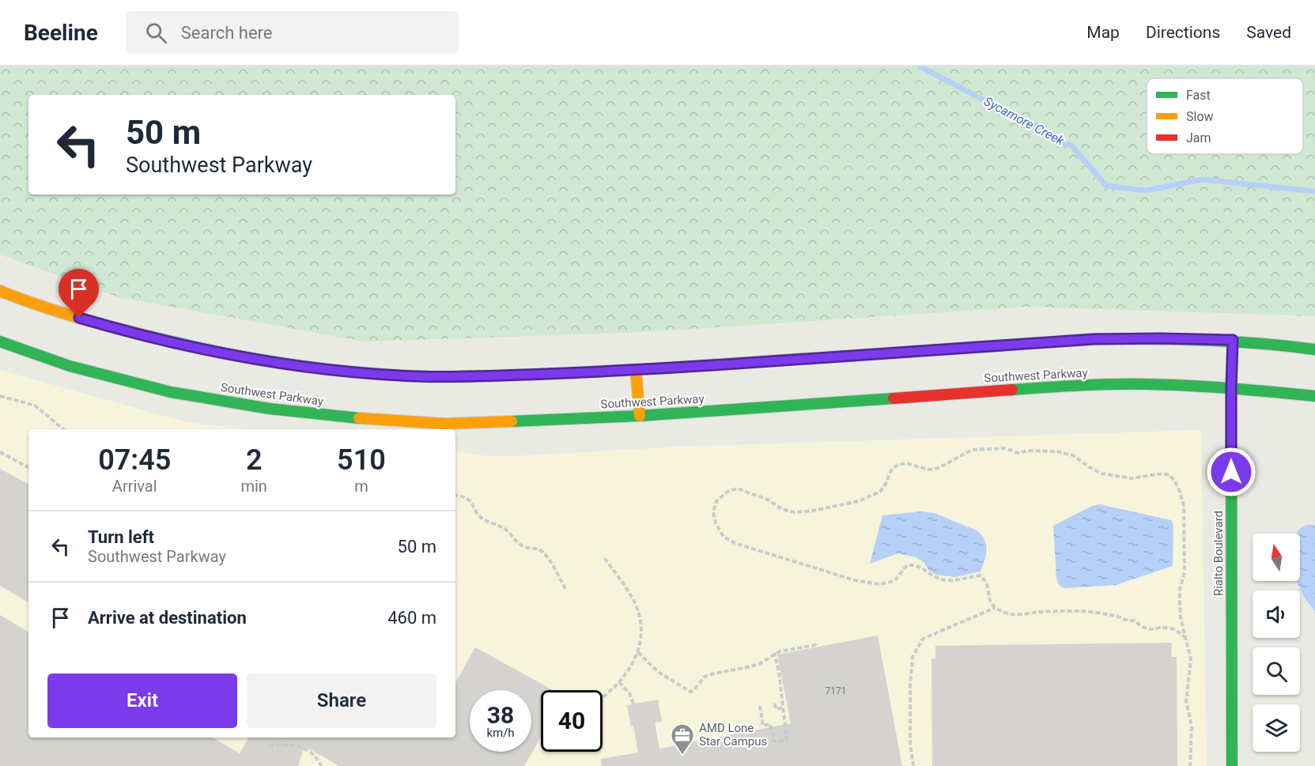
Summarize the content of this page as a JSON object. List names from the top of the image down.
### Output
{
  "streets": {
    "main road": ["Southwest Parkway", "Rialto Boulevard"]
  },
  "crossings": [
    ["Southwest Parkway", "Rialto Boulevard"]
  ],
  "water": ["Sycamore Creek"],
  "places": {
    "office": ["AMD Lone Star Campus"]
  },
  "house_numbers": ["7171"],
  "legend": ["Fast", "Slow", "Jam"],
  "north": "top",
  "page": {
    "header": "Beeline",
    "search": "Search here",
    "nav": ["Map", "Directions", "Saved"],
    "turn": ["50 m", "Southwest Parkway"],
    "eta": [
      "07:45",
      "Arrival",
      "2",
      "min",
      "510",
      "m"
    ],
    "list": [
      {
        "name": "Turn left",
        "note": "Southwest Parkway",
        "value": "50 m"
      },
      {
        "name": "Arrive at destination",
        "value": "460 m"
      }
    ],
    "buttons": ["Exit", "Share"],
    "speed": "38 km/h",
    "limit": "40"
  }
}
